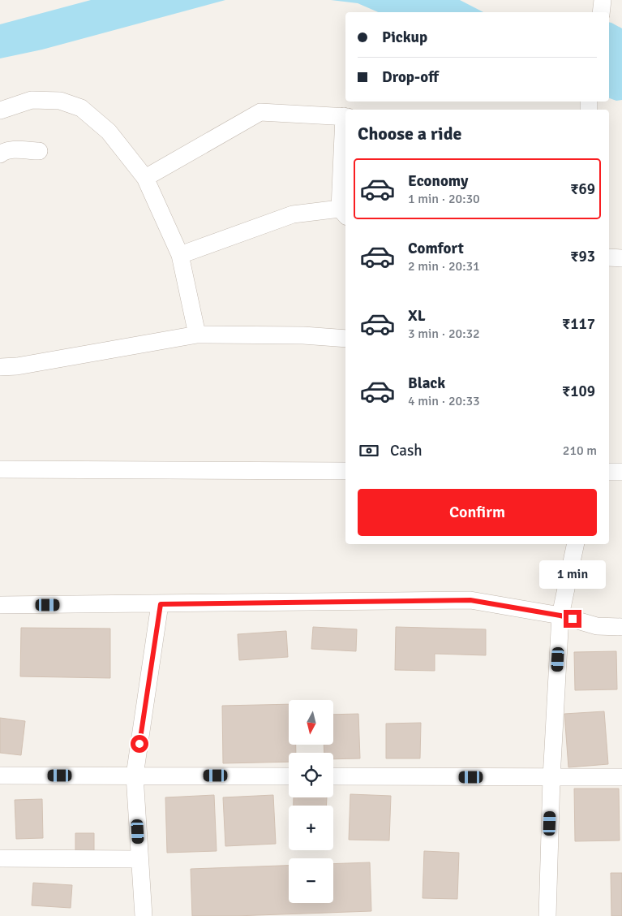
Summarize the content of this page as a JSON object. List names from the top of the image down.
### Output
{
  "north": "bottom",
  "page": {
    "banner": ["Pickup", "Drop-off"],
    "heading": "Choose a ride",
    "list": [
      {
        "name": "Economy",
        "note": "1 min · 20:30",
        "value": "₹69"
      },
      {
        "name": "Comfort",
        "note": "2 min · 20:31",
        "value": "₹93"
      },
      {
        "name": "XL",
        "note": "3 min · 20:32",
        "value": "₹117"
      },
      {
        "name": "Black",
        "note": "4 min · 20:33",
        "value": "₹109"
      }
    ],
    "pay": ["Cash", "210 m"],
    "buttons": "Confirm",
    "bubble": "1 min",
    "map_buttons": ["+", "−"]
  }
}
